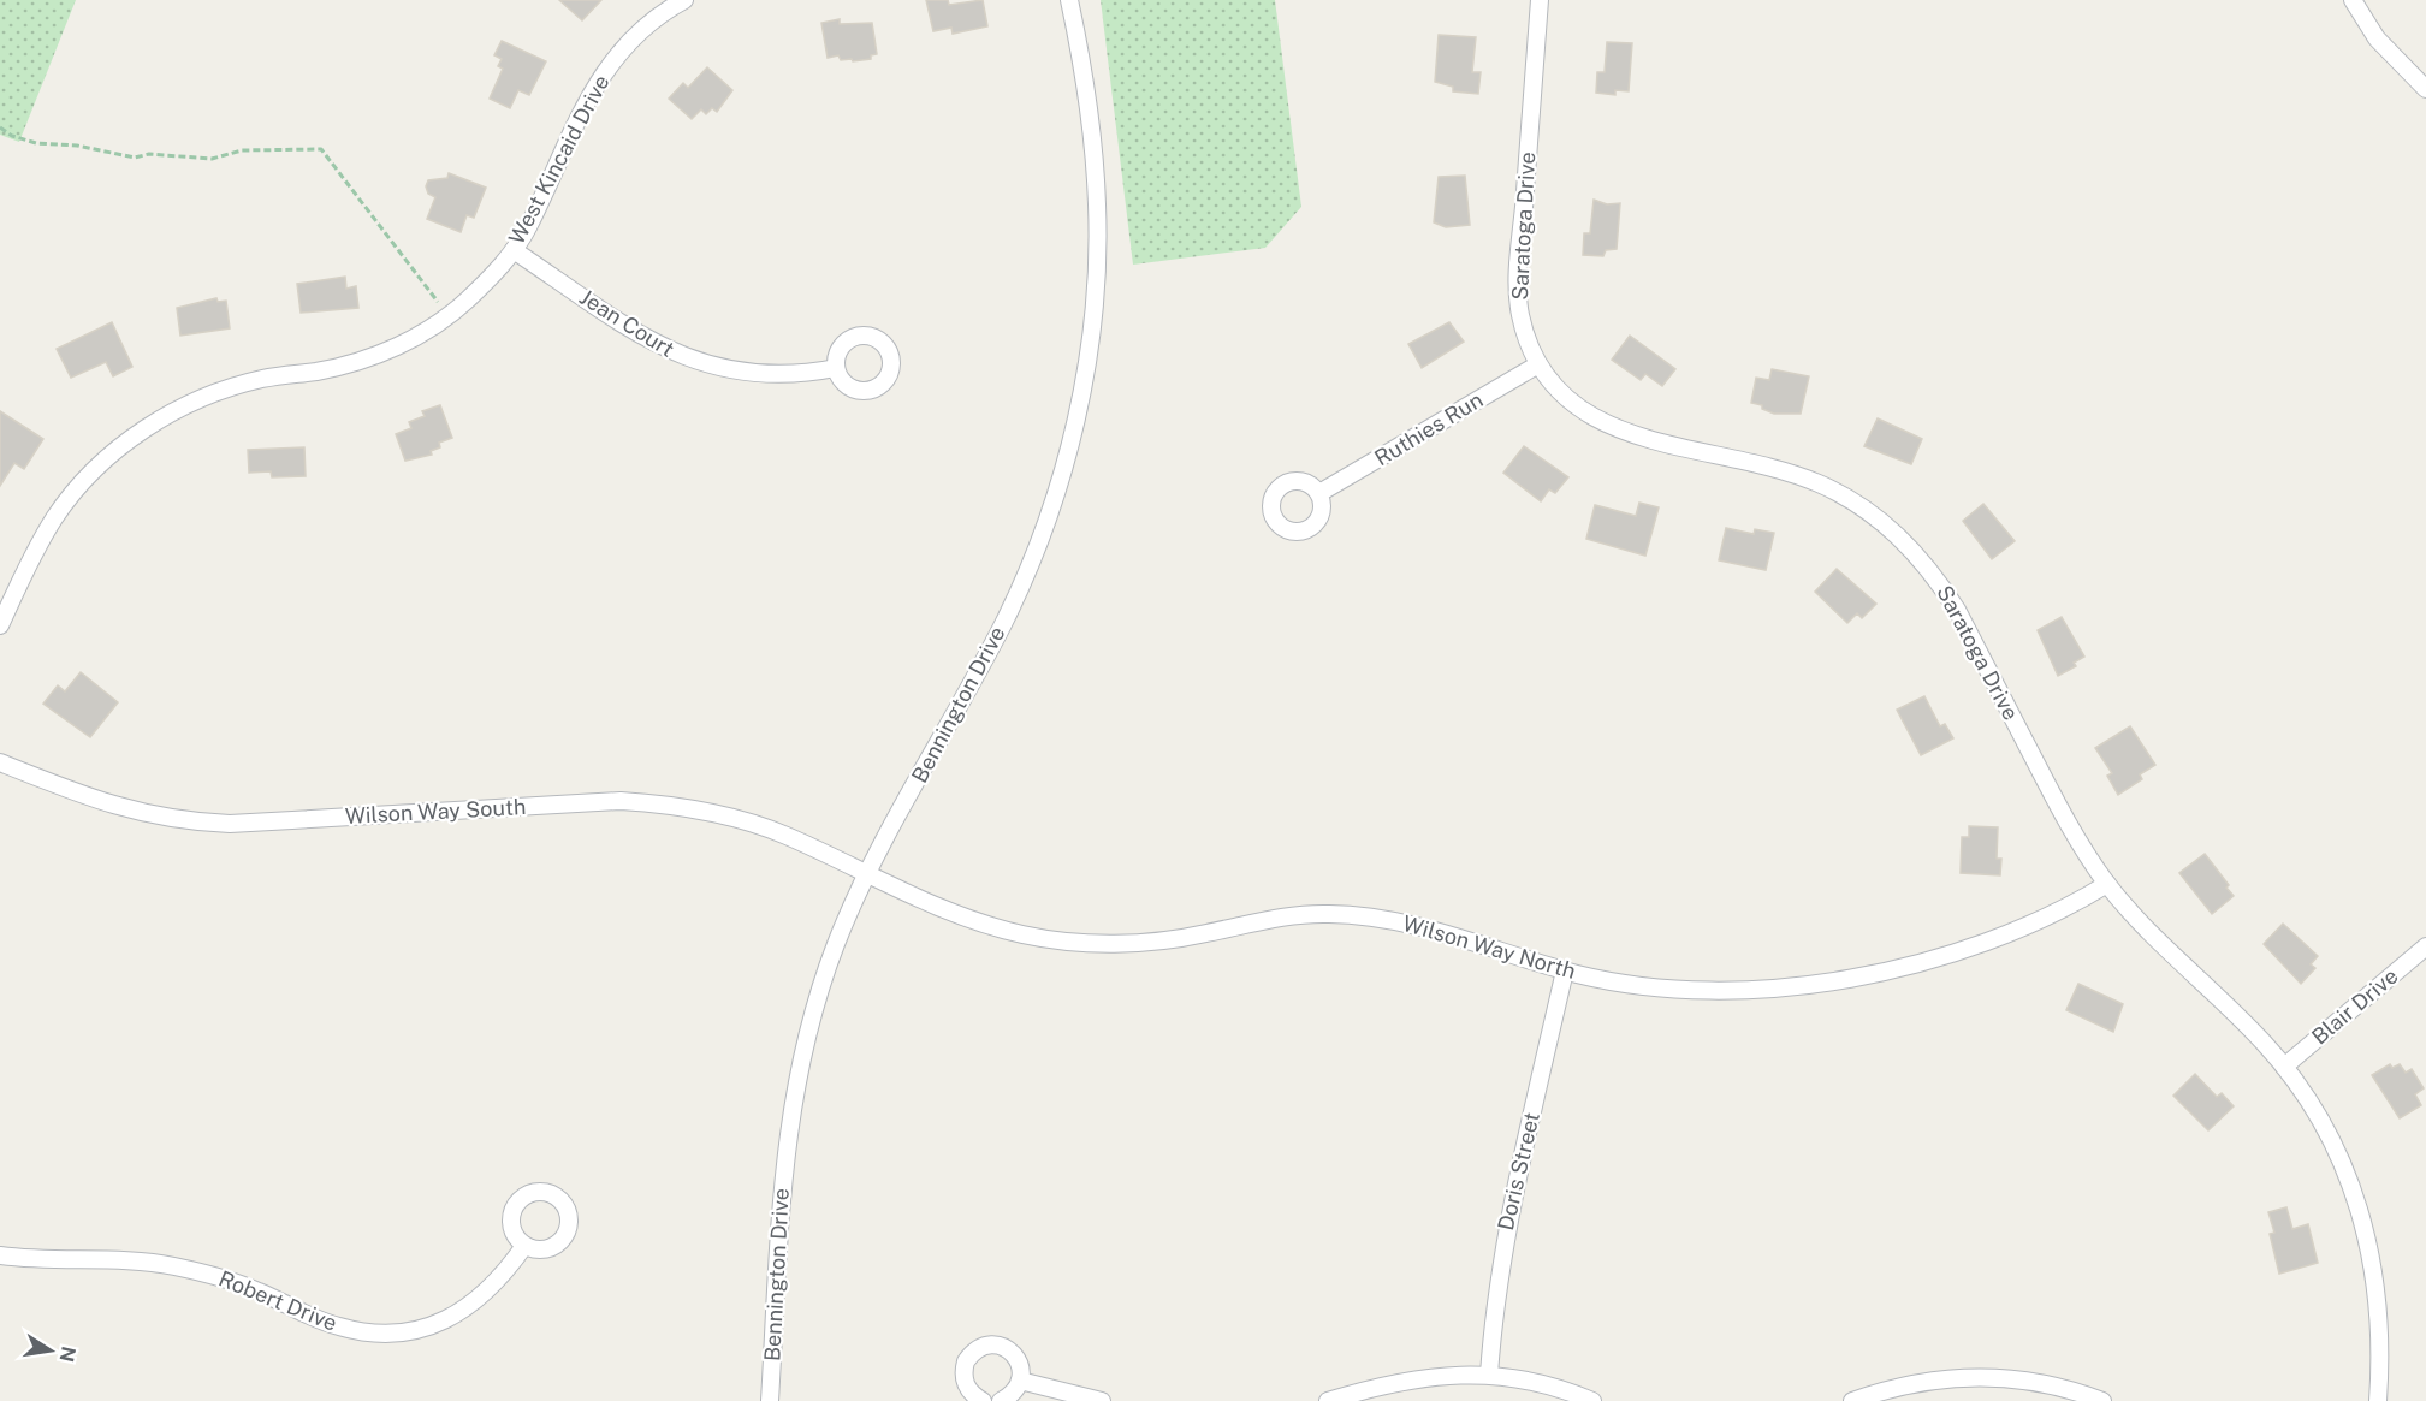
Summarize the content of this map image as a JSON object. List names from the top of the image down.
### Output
{
  "streets": {
    "street": [
      "West Kincaid Drive",
      "Saratoga Drive",
      "Jean Court",
      "Ruthies Run",
      "Bennington Drive",
      "Wilson Way South",
      "Wilson Way North",
      "Blair Drive",
      "Doris Street",
      "Robert Drive"
    ]
  },
  "crossings": [
    ["West Kincaid Drive", "Jean Court"],
    ["Saratoga Drive", "Ruthies Run"],
    ["Saratoga Drive", "Wilson Way North"],
    ["Saratoga Drive", "Blair Drive"],
    ["Bennington Drive", "Wilson Way South"],
    ["Bennington Drive", "Wilson Way North"],
    ["Wilson Way South", "Wilson Way North"],
    ["Wilson Way North", "Doris Street"]
  ],
  "north": "right"
}
